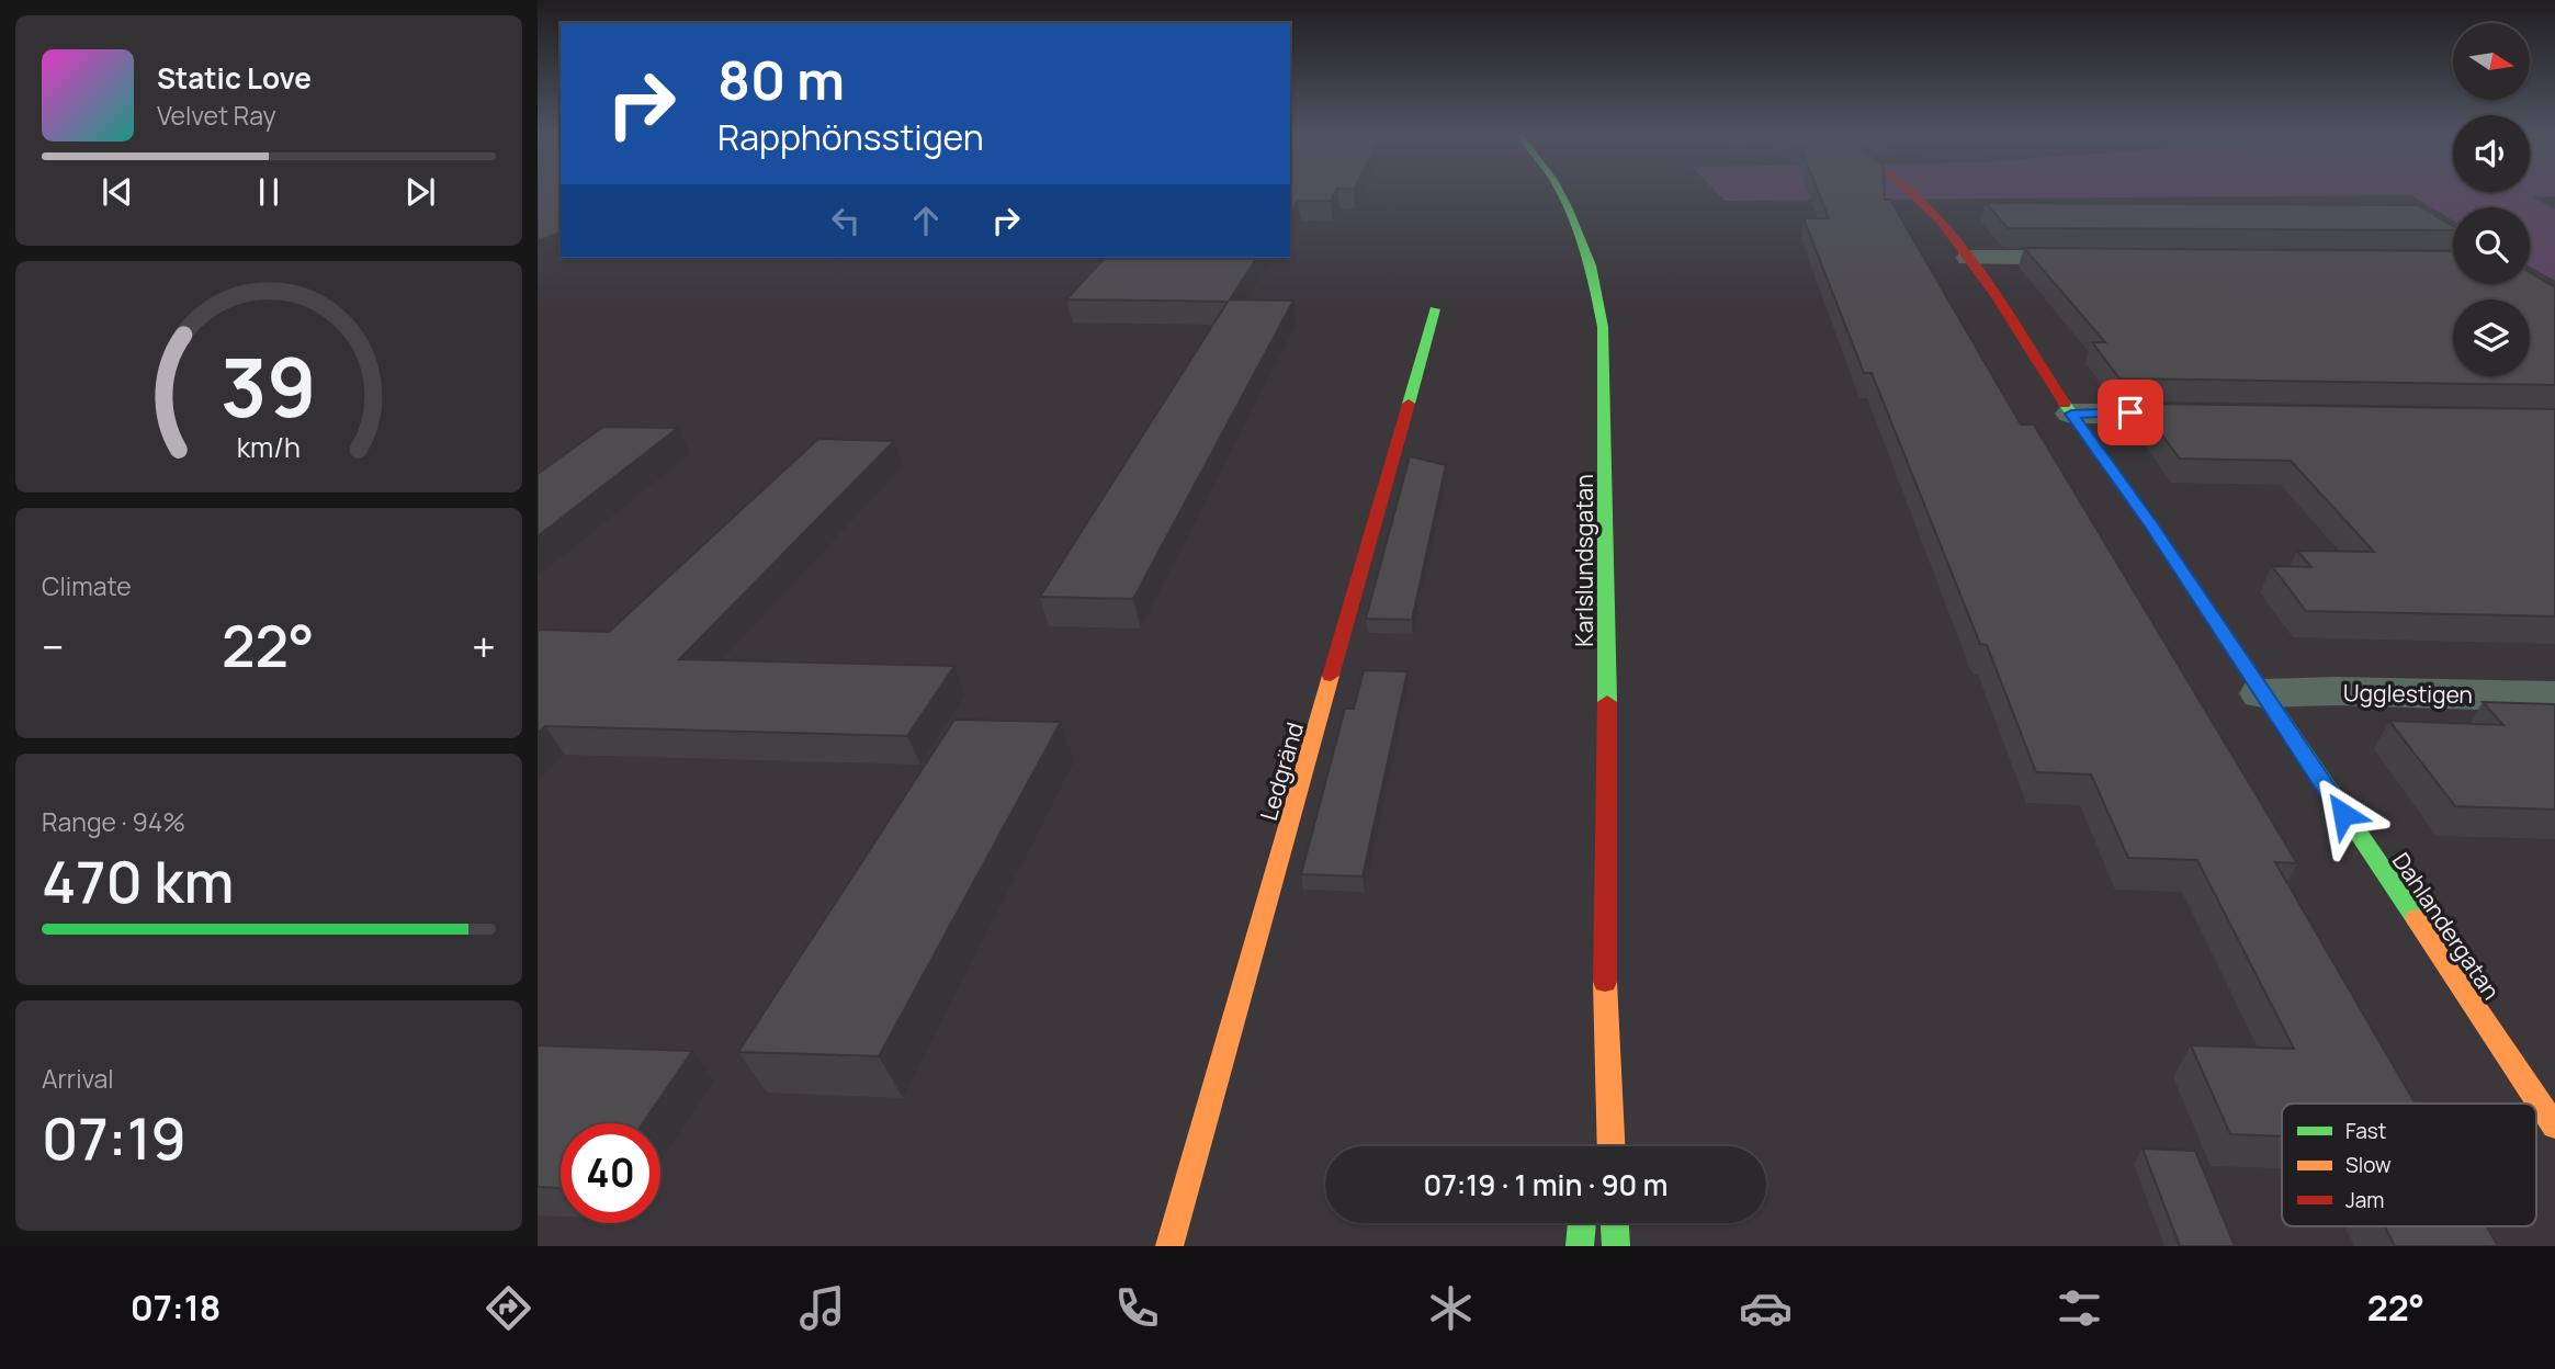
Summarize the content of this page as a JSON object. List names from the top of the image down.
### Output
{
  "streets": {
    "street": [
      "Karlslundsgatan",
      "Ugglestigen",
      "Ledgränd",
      "Dahlandergatan"
    ]
  },
  "crossings": [
    ["Ugglestigen", "Dahlandergatan"]
  ],
  "legend": ["Fast", "Slow", "Jam"],
  "north": "right",
  "page": {
    "turn": ["80 m", "Rapphönsstigen"],
    "song": ["Static Love", "Velvet Ray"],
    "tile": [
      "Climate",
      ["Range · 94%", "470 km"],
      ["Arrival", "07:19"]
    ],
    "heat": ["−", "22°", "+"],
    "limit": "40",
    "trip": "07:19 · 1 min · 90 m",
    "tabs": ["07:18", "22°"],
    "gauge": ["39", "km/h"]
  }
}
